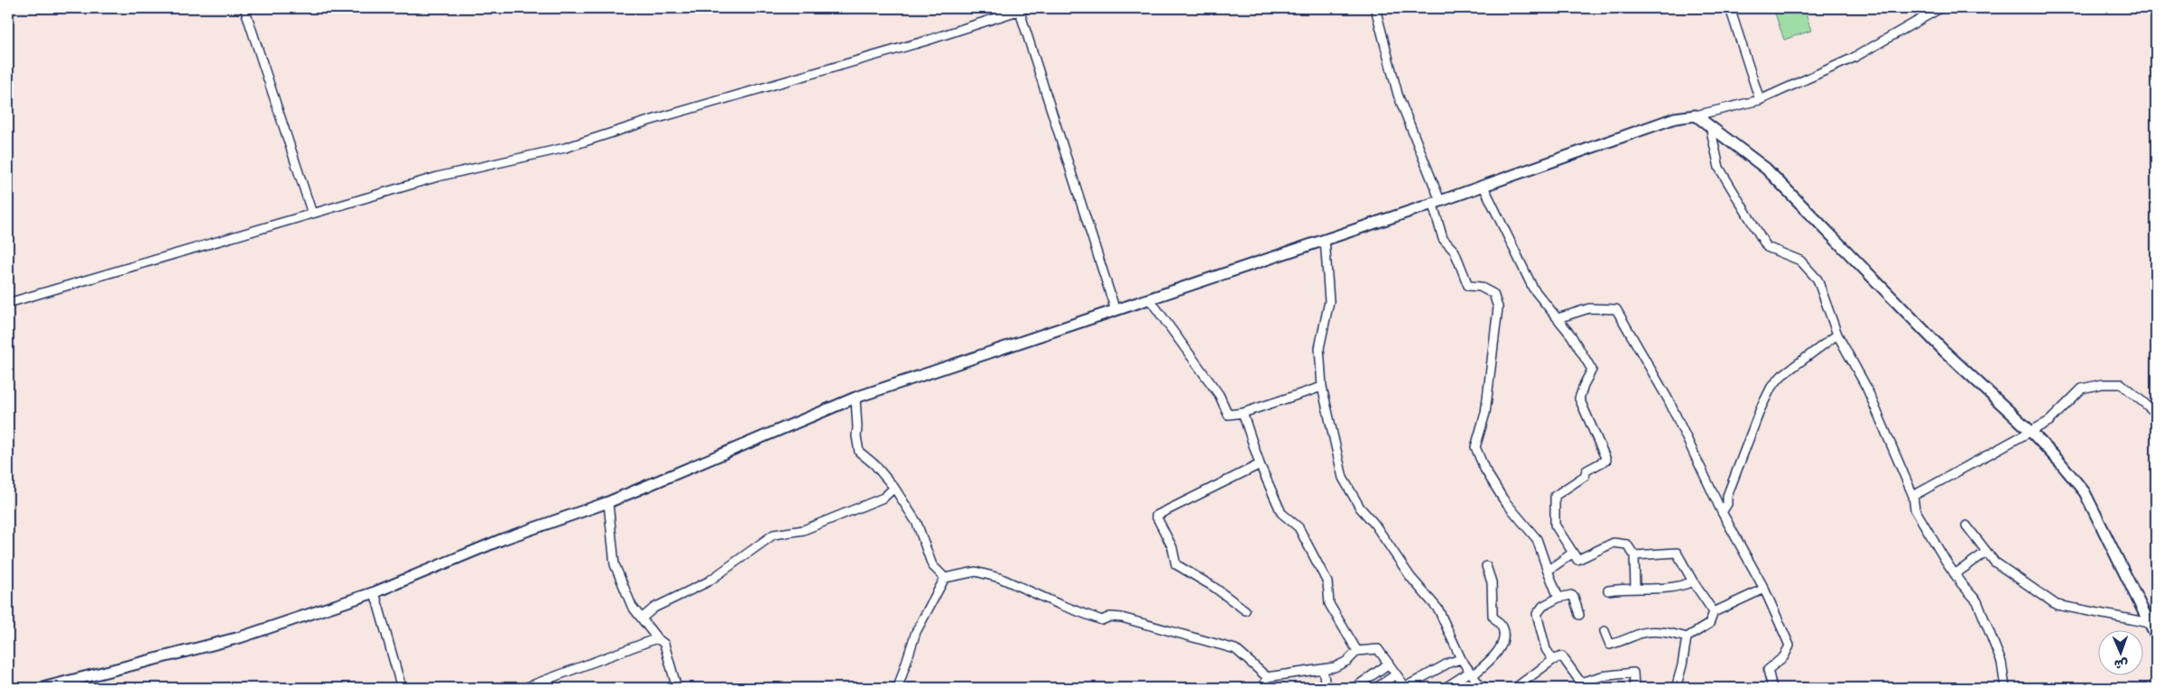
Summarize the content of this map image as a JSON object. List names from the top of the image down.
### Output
{
  "north": "bottom"
}
